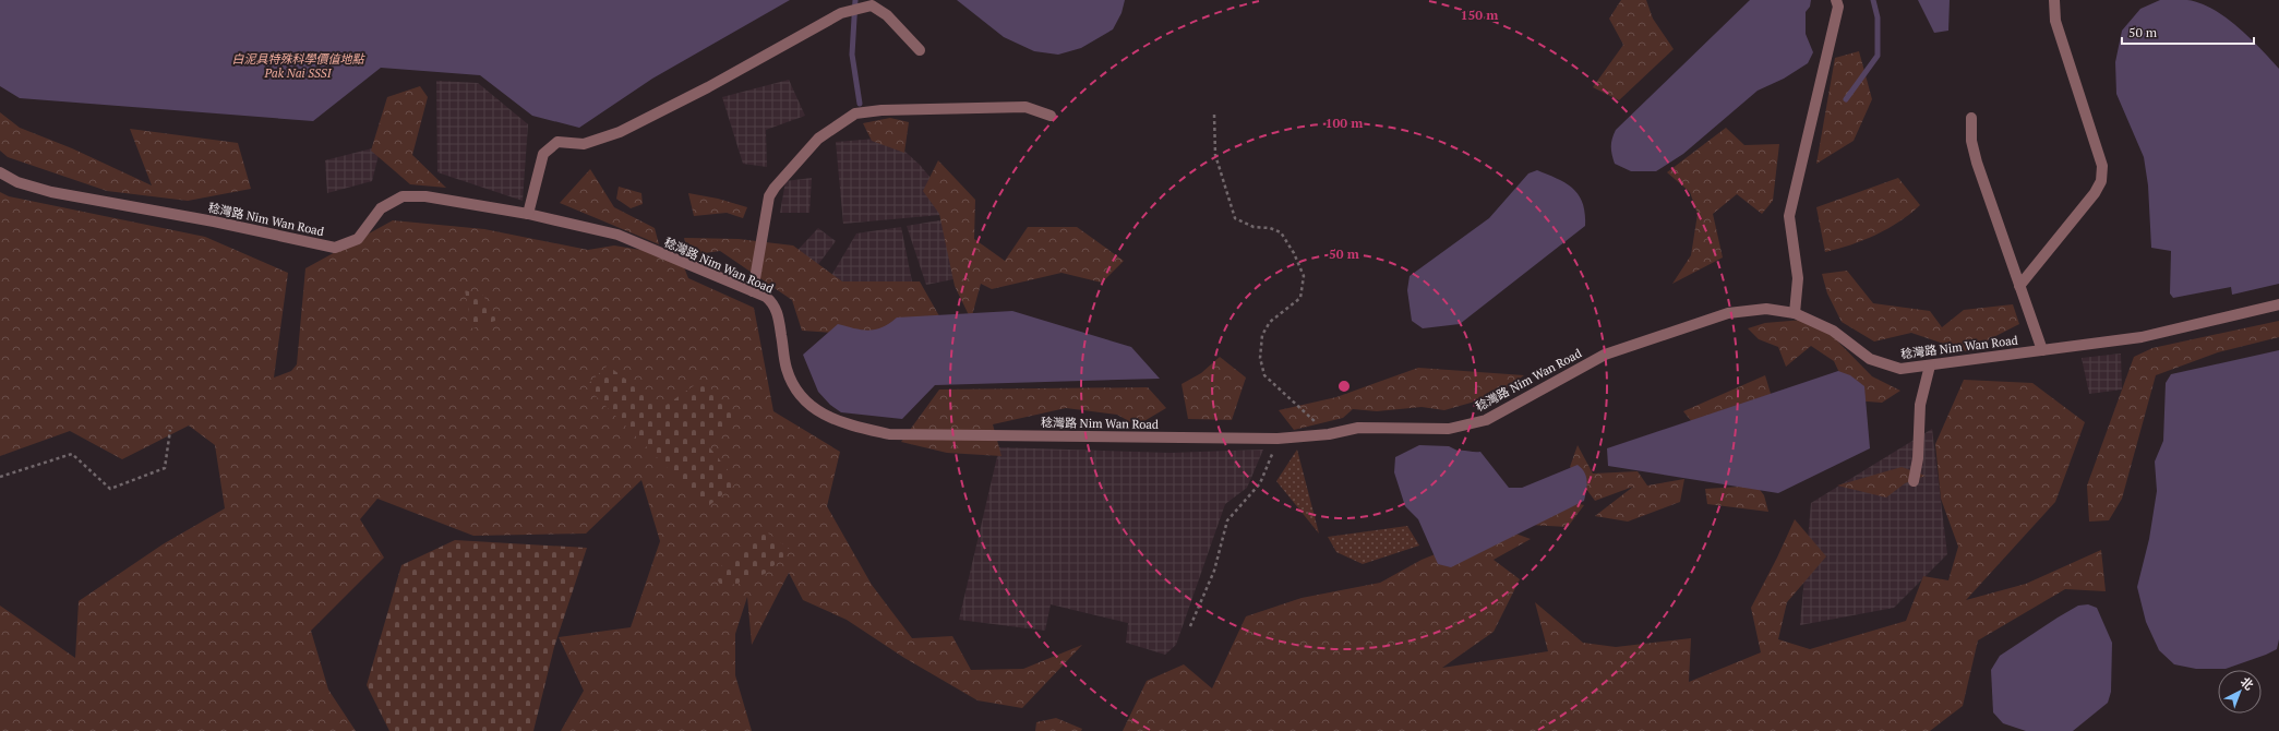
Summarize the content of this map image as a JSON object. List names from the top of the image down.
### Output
{
  "streets": {
    "street": ["稔灣路 Nim Wan Road"]
  },
  "parks": ["白泥具特殊科學價值地點 Pak Nai SSSI"],
  "scale_bar": "50 m",
  "north": "top right",
  "rings": ["150 m", "100 m", "50 m"]
}
